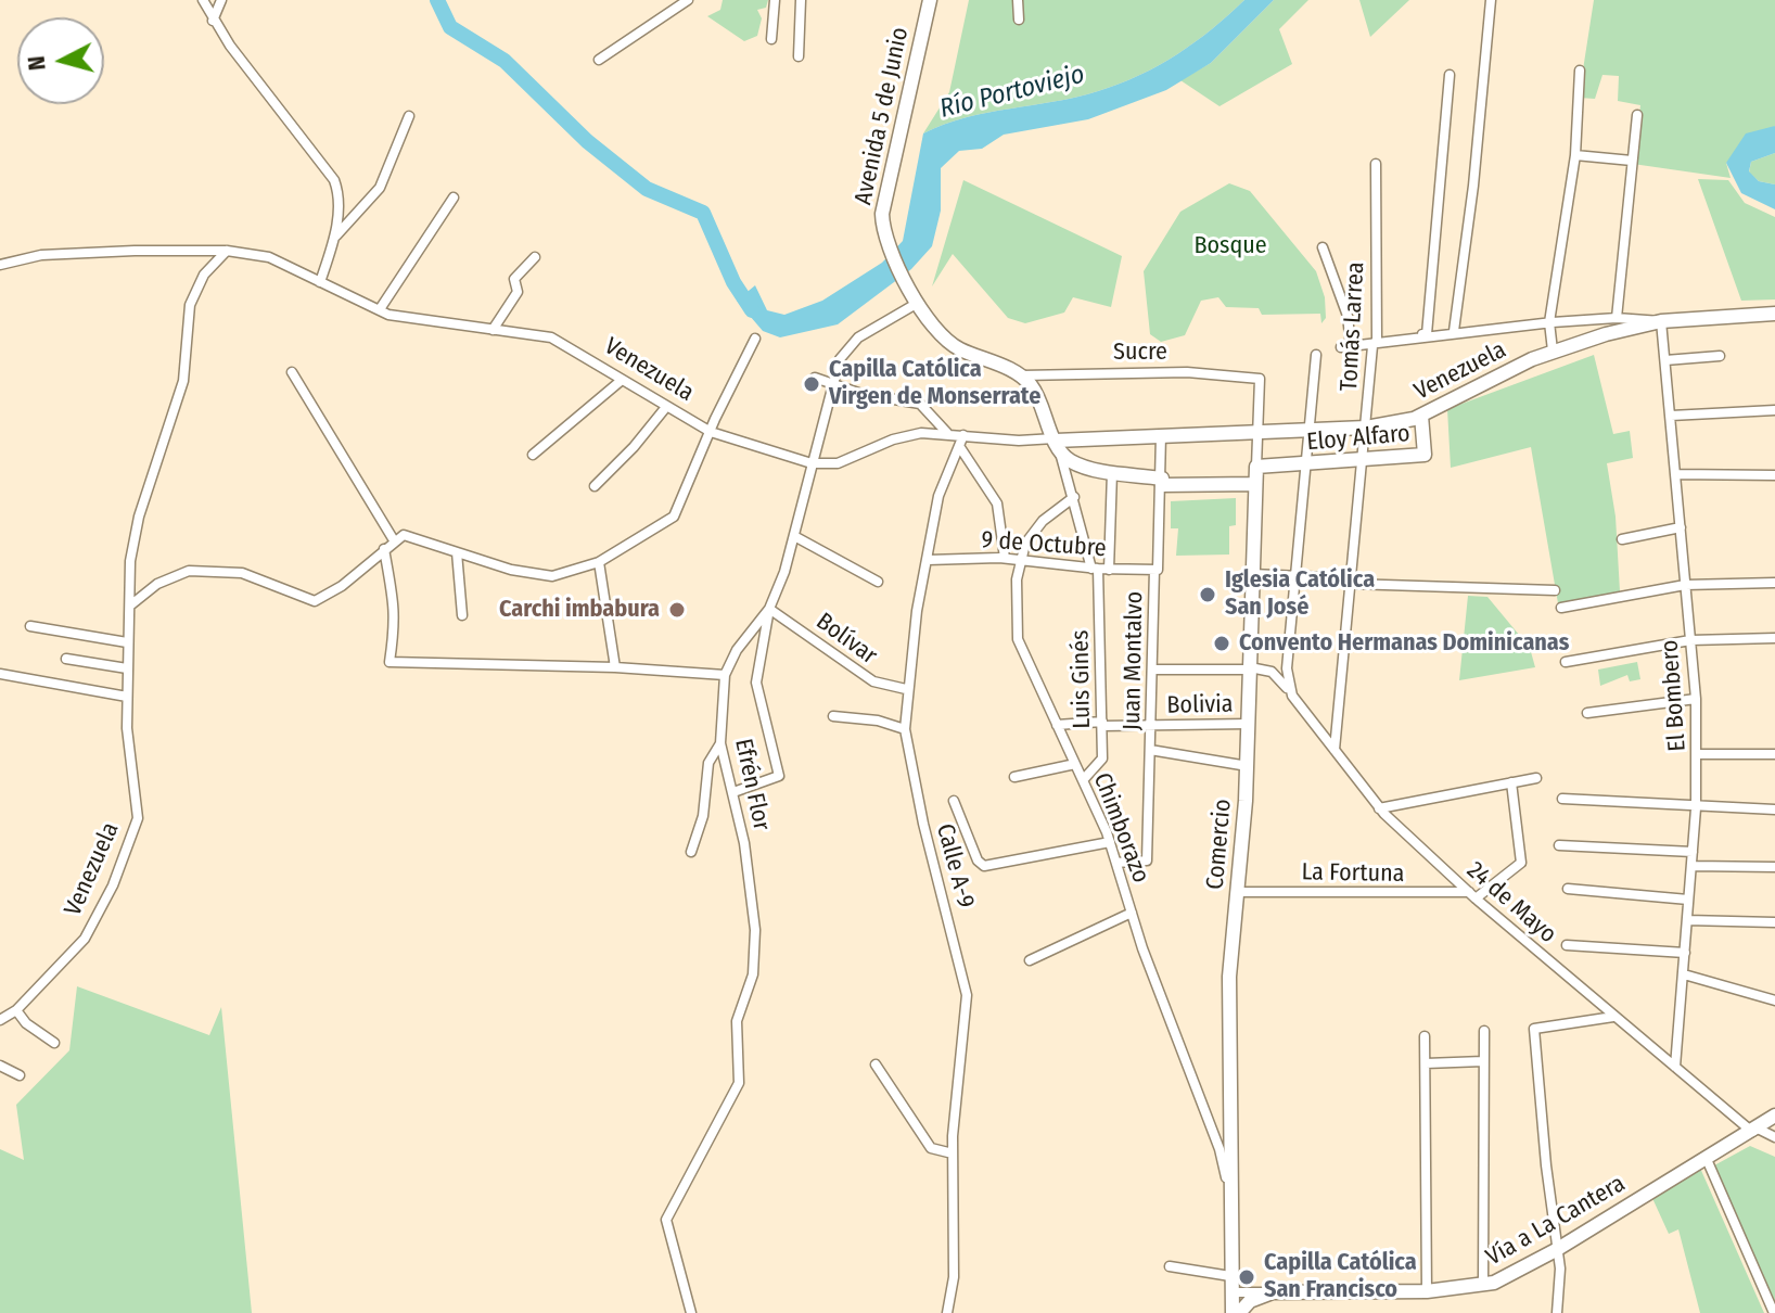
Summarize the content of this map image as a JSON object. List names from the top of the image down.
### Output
{
  "streets": {
    "street": [
      "Avenida 5 de Junio",
      "Tomás Larrea",
      "Sucre",
      "Venezuela",
      "Eloy Alfaro",
      "9 de Octubre",
      "Bolívar",
      "Juan Montalvo",
      "Luis Ginés",
      "El Bombero",
      "Bolivia",
      "Efrén Flor",
      "Chimborazo",
      "Comercio",
      "Calle A-9",
      "La Fortuna",
      "24 de Mayo",
      "Vía a La Cantera"
    ]
  },
  "crossings": [
    ["Avenida 5 de Junio", "Efrén Flor"],
    ["Tomás Larrea", "Venezuela"],
    ["Tomás Larrea", "Eloy Alfaro"],
    ["Tomás Larrea", "24 de Mayo"],
    ["Sucre", "Comercio"],
    ["Venezuela", "Eloy Alfaro"],
    ["Venezuela", "Juan Montalvo"],
    ["Venezuela", "Luis Ginés"],
    ["Venezuela", "El Bombero"],
    ["Venezuela", "Efrén Flor"],
    ["Venezuela", "Comercio"],
    ["Venezuela", "Calle A-9"],
    ["Venezuela", "24 de Mayo"],
    ["Eloy Alfaro", "Comercio"],
    ["Eloy Alfaro", "24 de Mayo"],
    ["9 de Octubre", "Juan Montalvo"],
    ["9 de Octubre", "Luis Ginés"],
    ["9 de Octubre", "Chimborazo"],
    ["9 de Octubre", "Calle A-9"],
    ["Bolívar", "Efrén Flor"],
    ["Bolívar", "Calle A-9"],
    ["Juan Montalvo", "Bolivia"],
    ["Juan Montalvo", "Chimborazo"],
    ["Luis Ginés", "Bolivia"],
    ["Luis Ginés", "Chimborazo"],
    ["El Bombero", "24 de Mayo"],
    ["Bolivia", "Chimborazo"],
    ["Bolivia", "Comercio"],
    ["Chimborazo", "Comercio"],
    ["Comercio", "La Fortuna"],
    ["La Fortuna", "24 de Mayo"],
    ["24 de Mayo", "Vía a La Cantera"]
  ],
  "water": ["Río Portoviejo"],
  "parks": ["Bosque"],
  "places": [
    "Capilla Católica Virgen de Monserrate",
    "Iglesia Católica San José",
    "Carchi imbabura",
    "Convento Hermanas Dominicanas",
    "Capilla Católica San Francisco"
  ],
  "north": "left"
}
